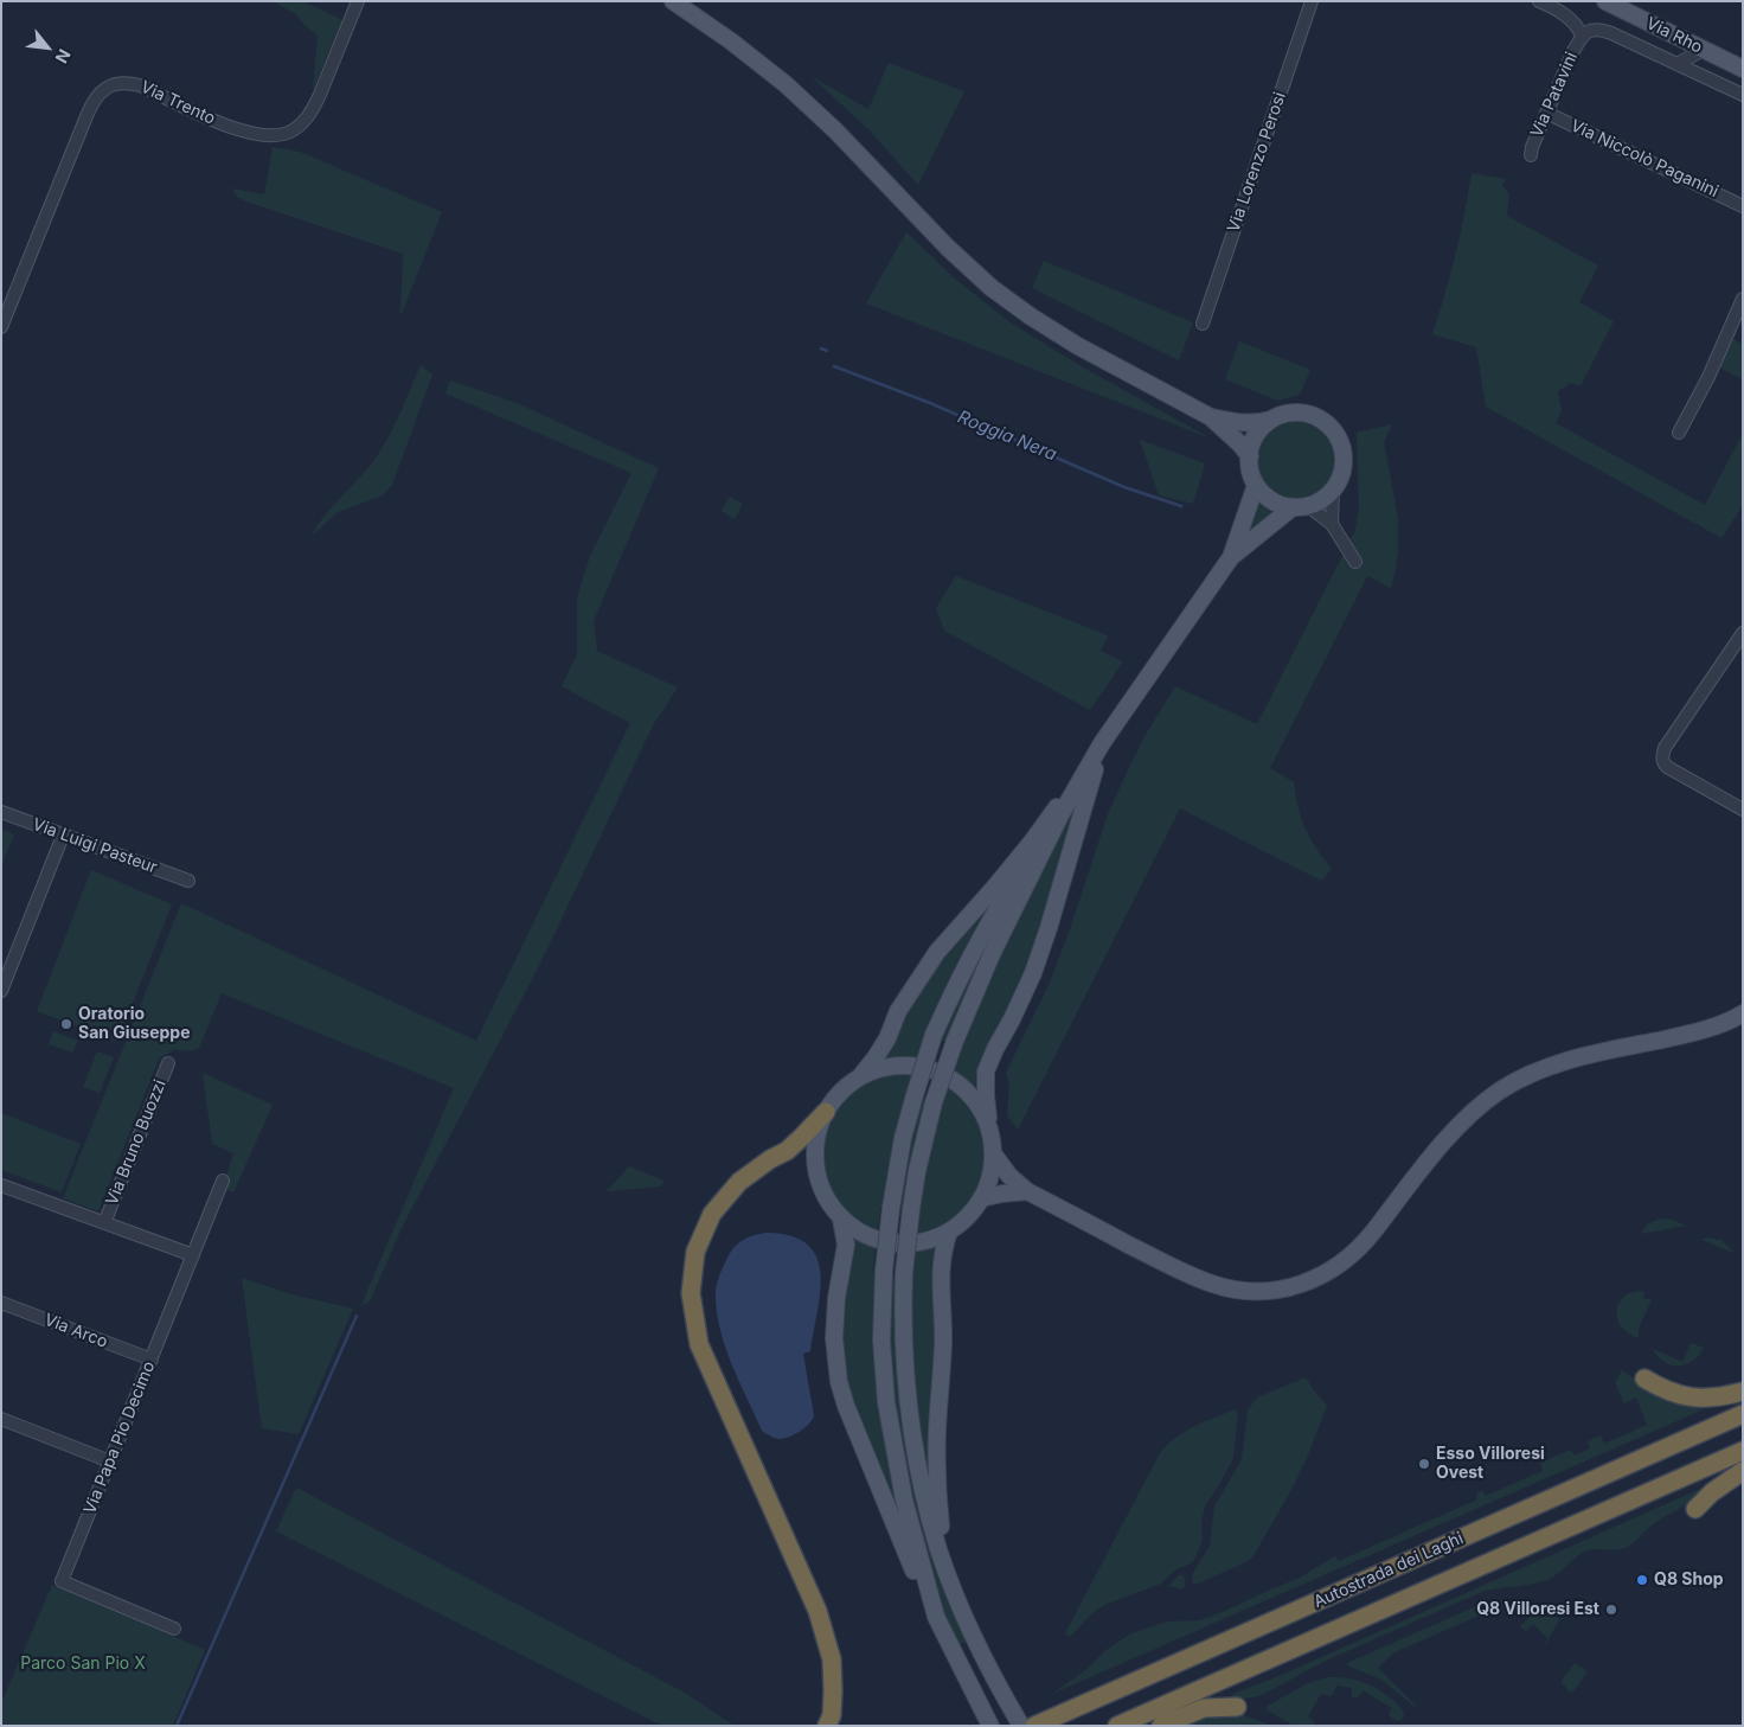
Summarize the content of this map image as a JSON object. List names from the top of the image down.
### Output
{
  "streets": {
    "highway": ["Autostrada dei Laghi"],
    "main road": ["Via Rho"],
    "street": [
      "Via Patavini",
      "Via Trento",
      "Via Niccolò Paganini",
      "Via Lorenzo Perosi",
      "Via Luigi Pasteur",
      "Via Bruno Buozzi",
      "Via Arco",
      "Via Papa Pio Decimo"
    ]
  },
  "crossings": [
    ["Via Patavini", "Via Niccolò Paganini"],
    ["Via Bruno Buozzi", "Via Papa Pio Decimo"],
    ["Via Arco", "Via Papa Pio Decimo"]
  ],
  "water": ["Roggia Nera"],
  "parks": ["Parco San Pio X"],
  "places": [
    "Oratorio San Giuseppe",
    "Esso Villoresi Ovest",
    "Q8 Shop",
    "Q8 Villoresi Est"
  ],
  "north": "bottom right"
}
